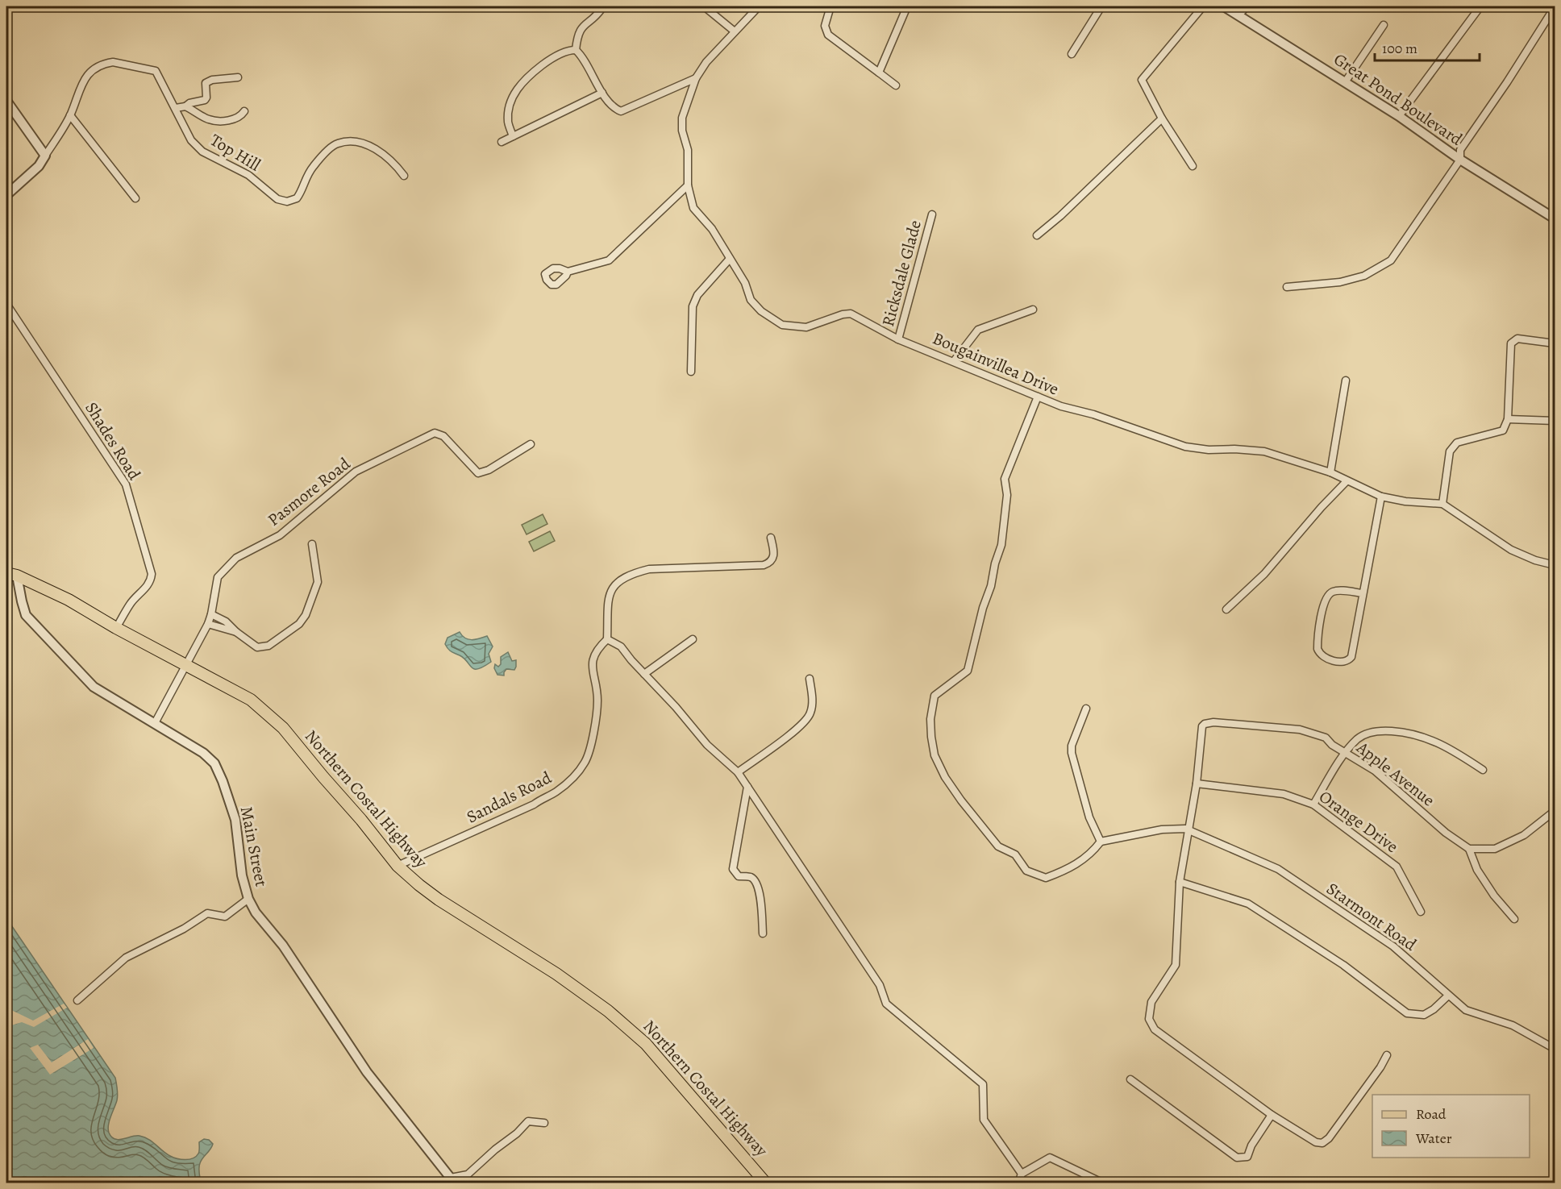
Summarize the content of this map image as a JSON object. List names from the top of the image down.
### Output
{
  "streets": {
    "main road": ["Northern Costal Highway"],
    "street": [
      "Great Pond Boulevard",
      "Top Hill",
      "Ricksdale Glade",
      "Bougainvillea Drive",
      "Shades Road",
      "Pasmore Road",
      "Apple Avenue",
      "Sandals Road",
      "Orange Drive",
      "Main Street",
      "Starmont Road"
    ]
  },
  "crossings": [
    ["Ricksdale Glade", "Bougainvillea Drive"],
    ["Shades Road", "Northern Costal Highway"],
    ["Pasmore Road", "Northern Costal Highway"],
    ["Pasmore Road", "Main Street"],
    ["Apple Avenue", "Orange Drive"],
    ["Sandals Road", "Northern Costal Highway"],
    ["Northern Costal Highway", "Main Street"]
  ],
  "legend": ["Road", "Water"],
  "scale_bar": "100 m"
}
